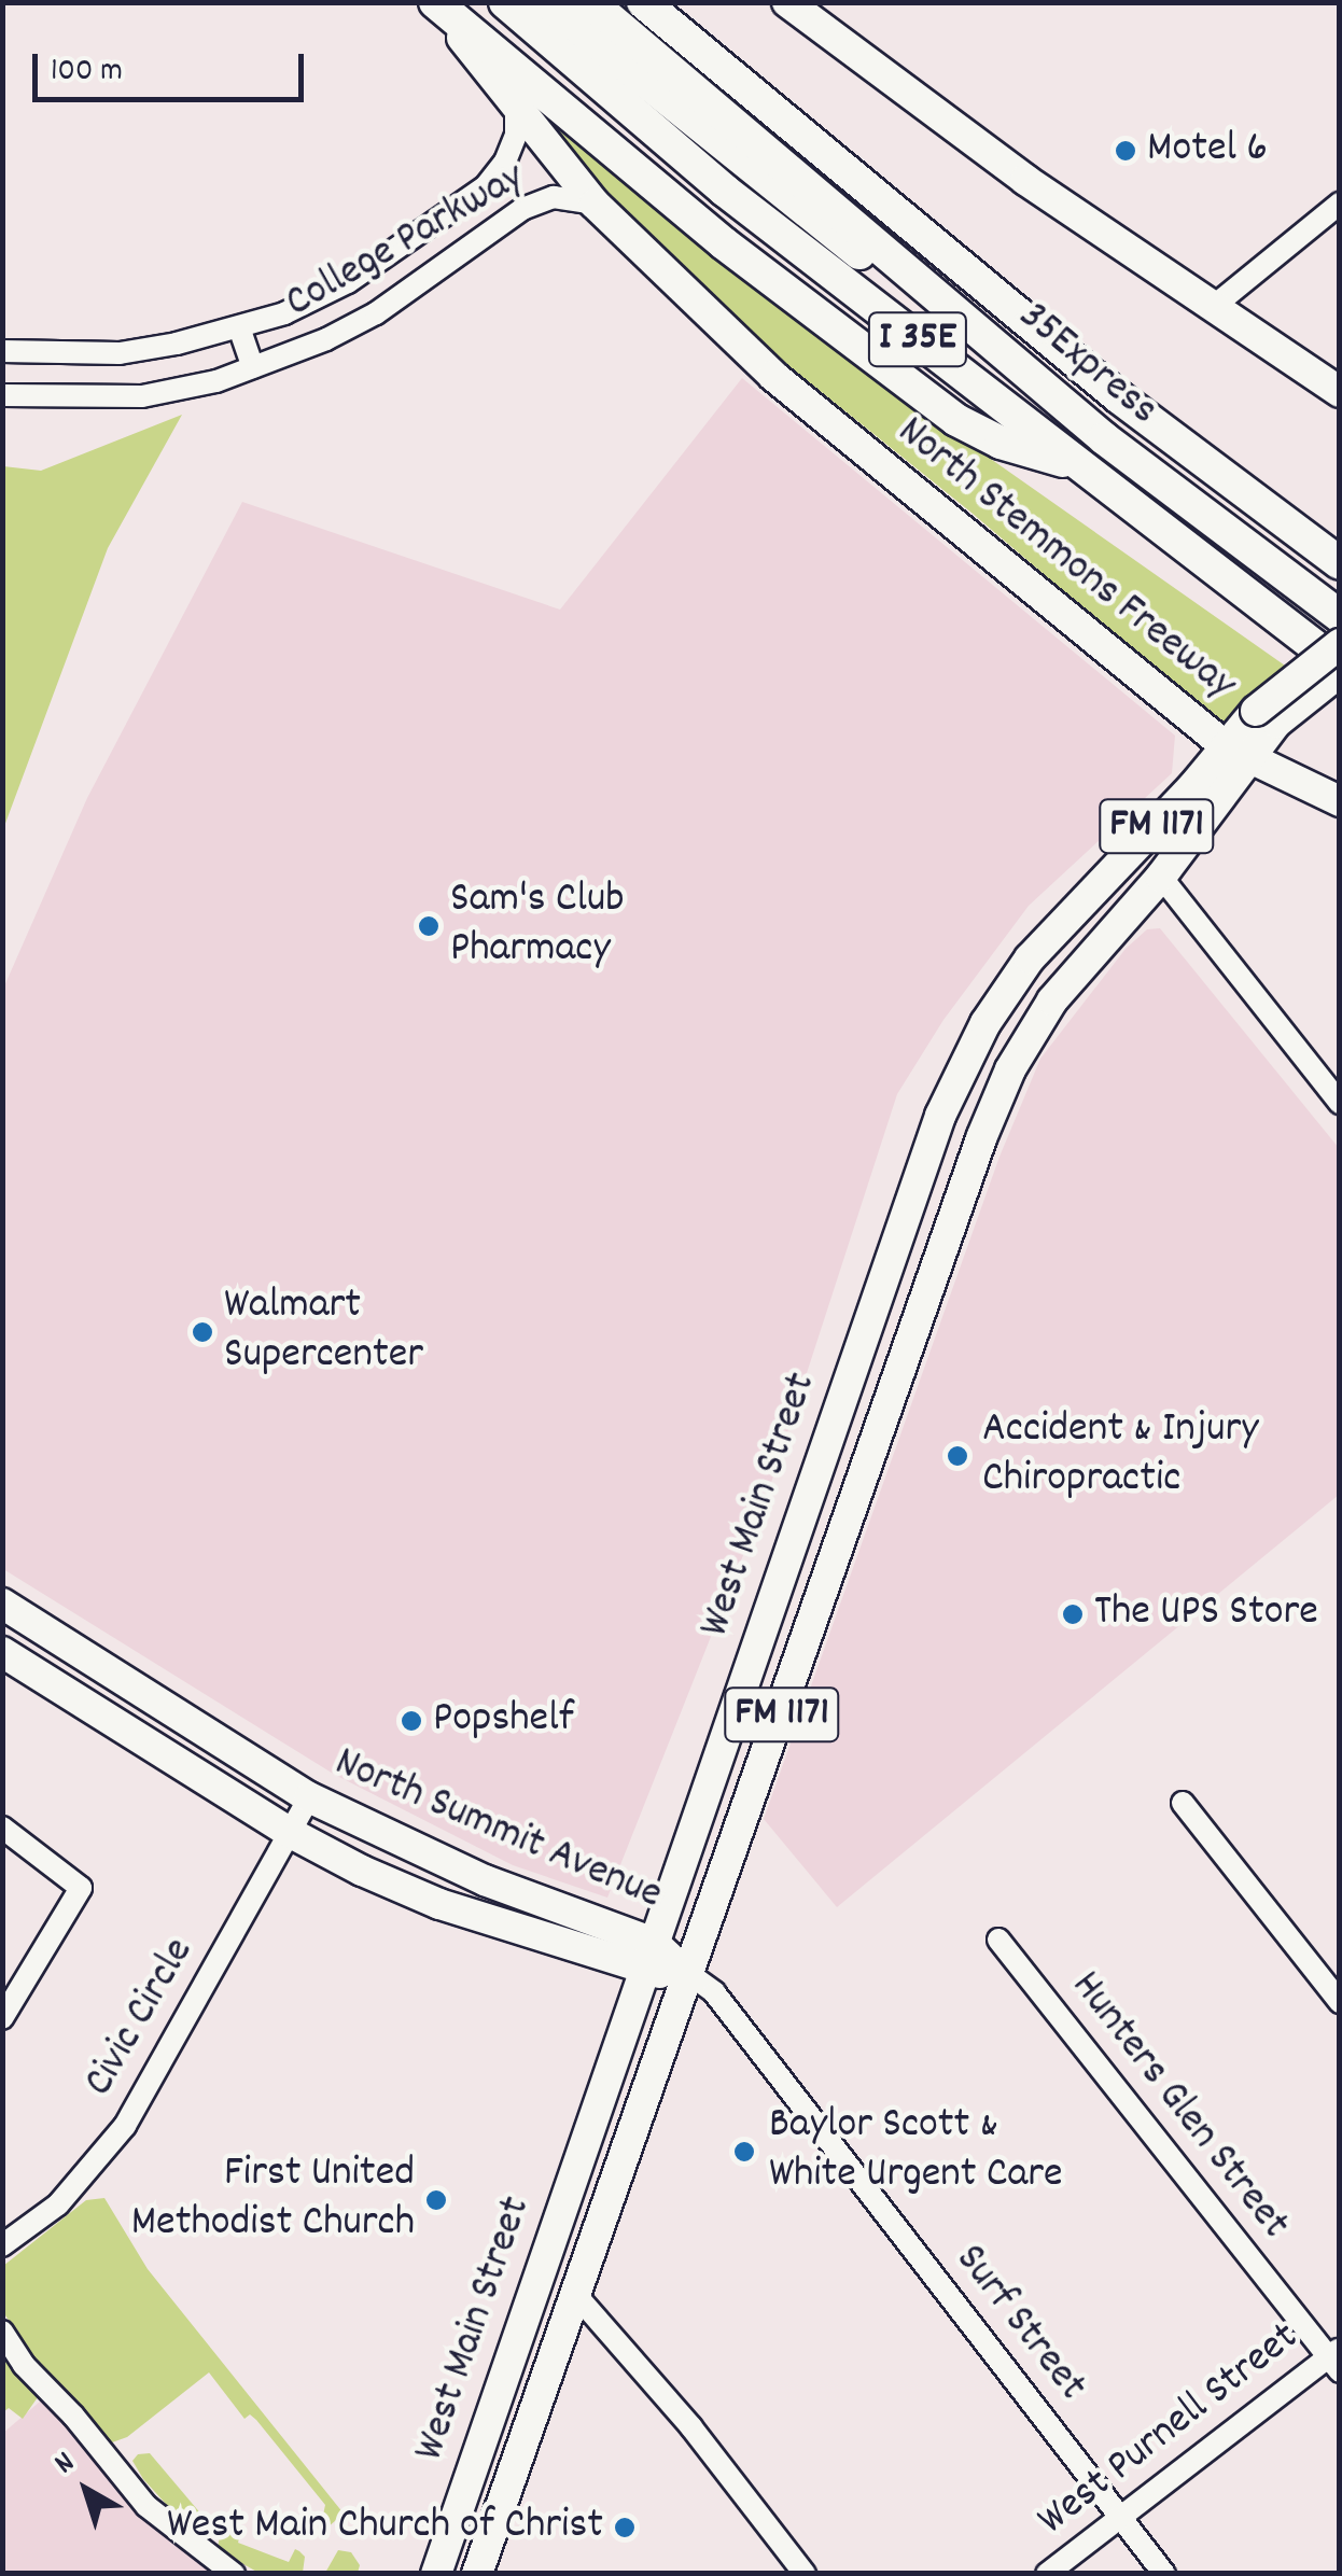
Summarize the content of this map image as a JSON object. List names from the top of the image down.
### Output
{
  "streets": {
    "highway": ["I 35E", "35Express", "North Stemmons Freeway"],
    "main road": ["FM 1171", "West Main Street", "North Summit Avenue"],
    "street": [
      "College Parkway",
      "Civic Circle",
      "Hunters Glen Street",
      "Surf Street",
      "West Purnell Street"
    ]
  },
  "crossings": [
    ["College Parkway", "North Stemmons Freeway"],
    ["North Stemmons Freeway", "West Main Street"],
    ["West Main Street", "North Summit Avenue"],
    ["West Main Street", "Surf Street"],
    ["North Summit Avenue", "Civic Circle"],
    ["North Summit Avenue", "Surf Street"],
    ["Hunters Glen Street", "West Purnell Street"],
    ["Surf Street", "West Purnell Street"]
  ],
  "places": [
    "Motel 6",
    "Sam's Club Pharmacy",
    "Walmart Supercenter",
    "Accident & Injury Chiropractic",
    "The UPS Store",
    "Popshelf",
    "Baylor Scott & White Urgent Care",
    "First United Methodist Church",
    "West Main Church of Christ"
  ],
  "scale_bar": "100 m",
  "north": "top left"
}
